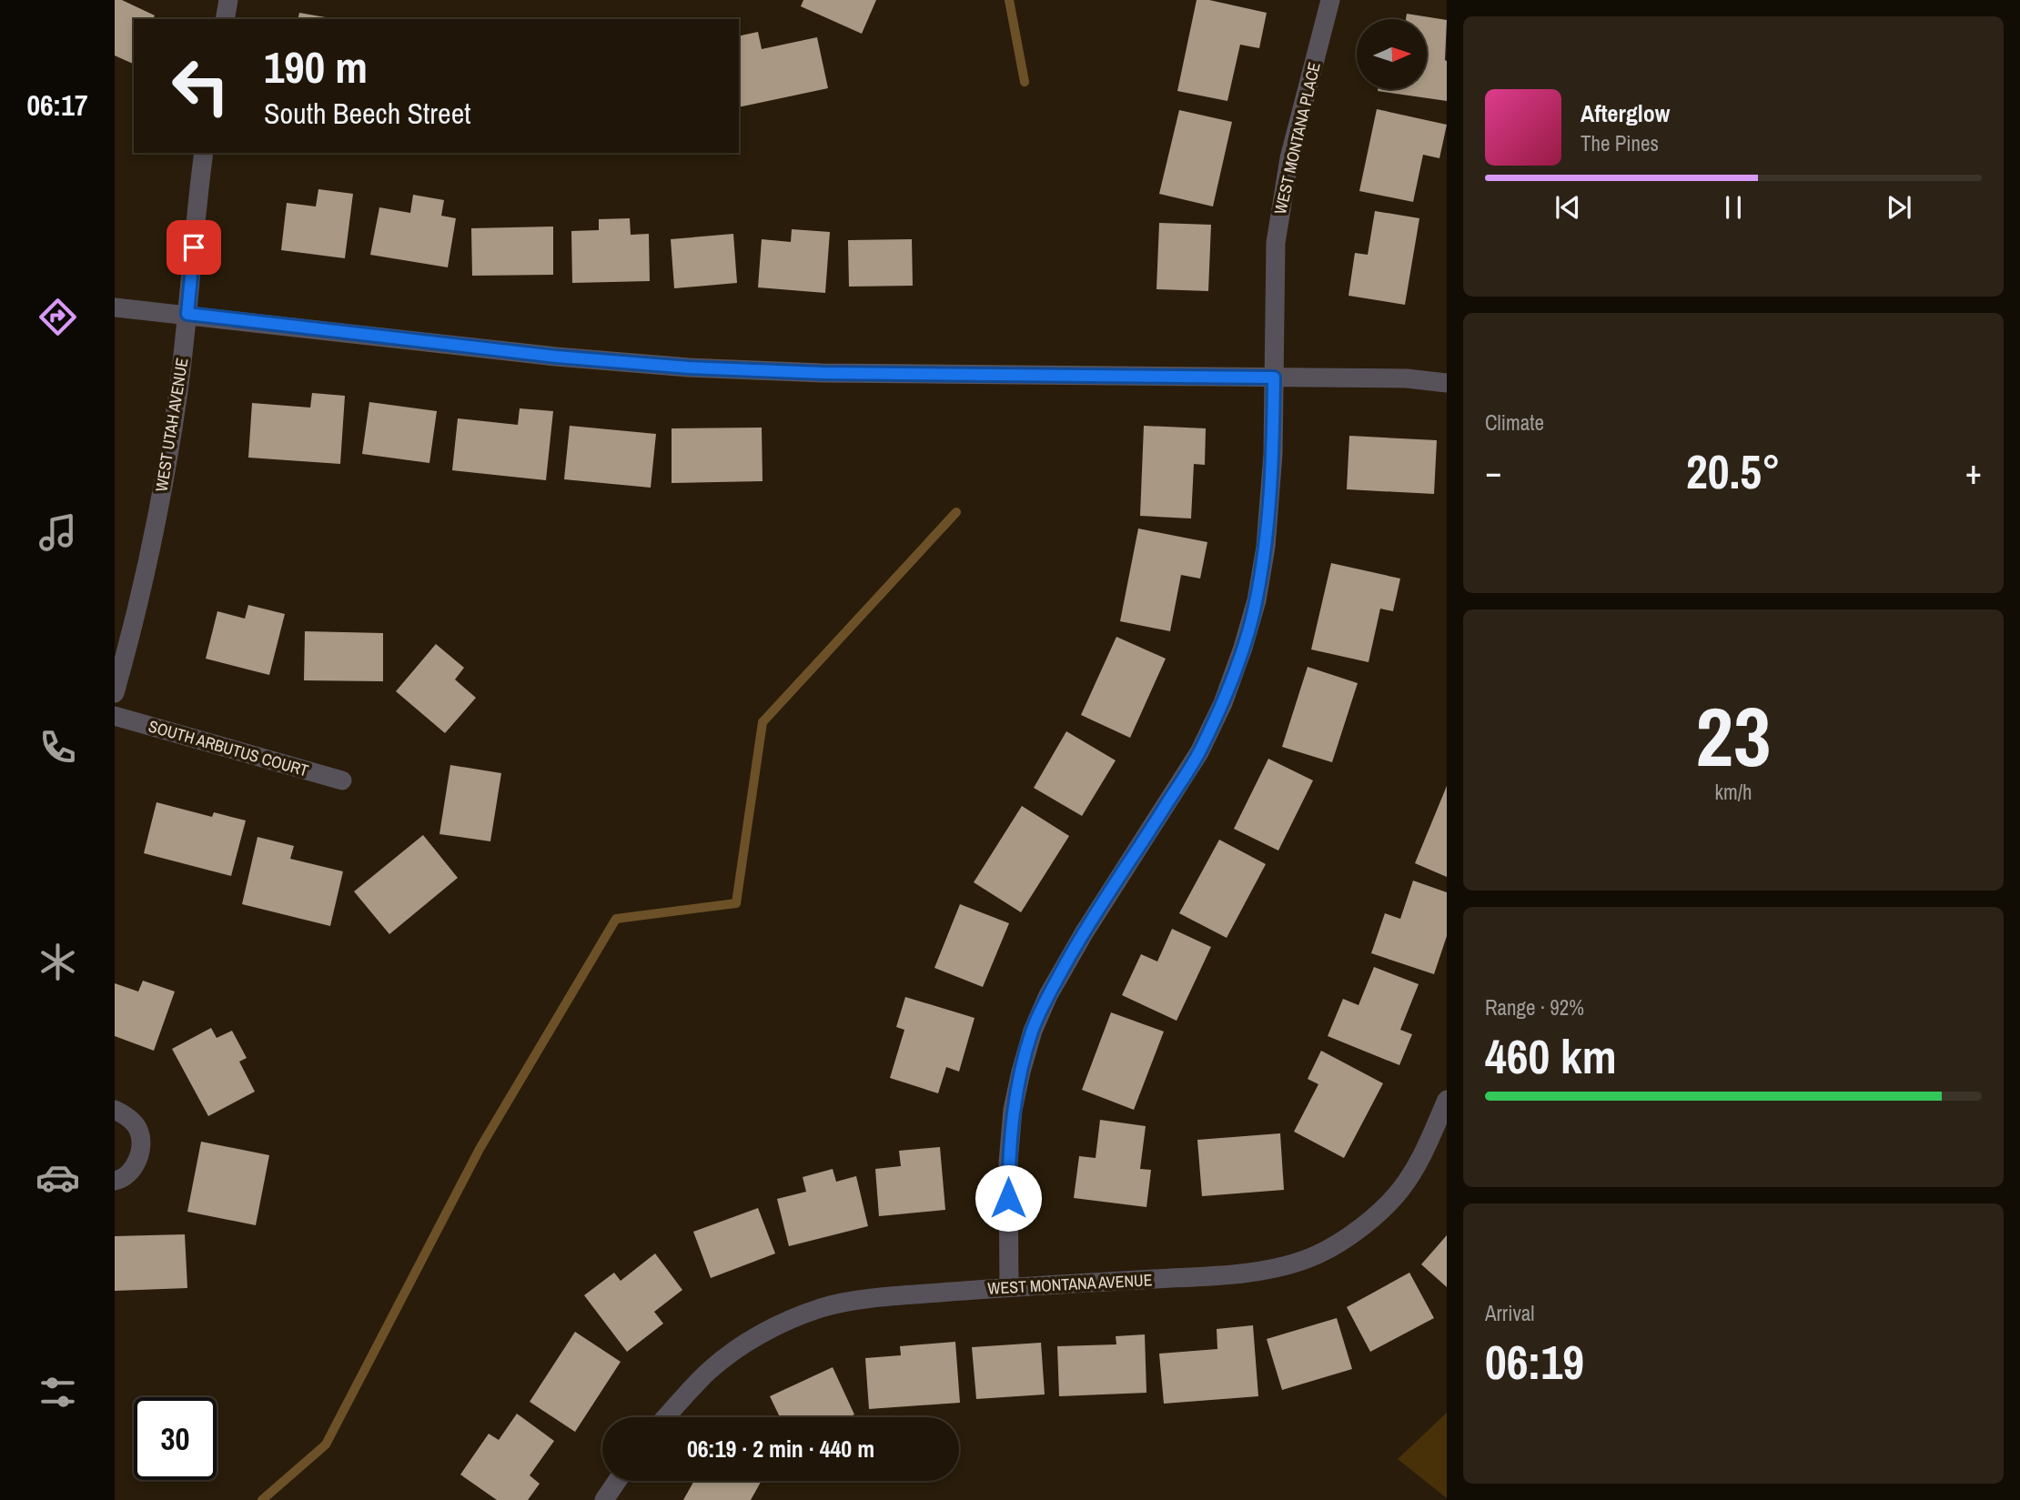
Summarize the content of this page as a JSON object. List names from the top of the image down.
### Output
{
  "streets": {
    "street": [
      "WEST MONTANA PLACE",
      "WEST UTAH AVENUE",
      "SOUTH ARBUTUS COURT",
      "WEST MONTANA AVENUE"
    ]
  },
  "crossings": [
    ["WEST MONTANA PLACE", "WEST MONTANA AVENUE"]
  ],
  "north": "right",
  "page": {
    "tabs": "06:17",
    "turn": ["190 m", "South Beech Street"],
    "song": ["Afterglow", "The Pines"],
    "tile": [
      "Climate",
      ["23", "km/h"],
      ["Range · 92%", "460 km"],
      ["Arrival", "06:19"]
    ],
    "heat": ["−", "20.5°", "+"],
    "limit": "30",
    "trip": "06:19 · 2 min · 440 m"
  }
}
